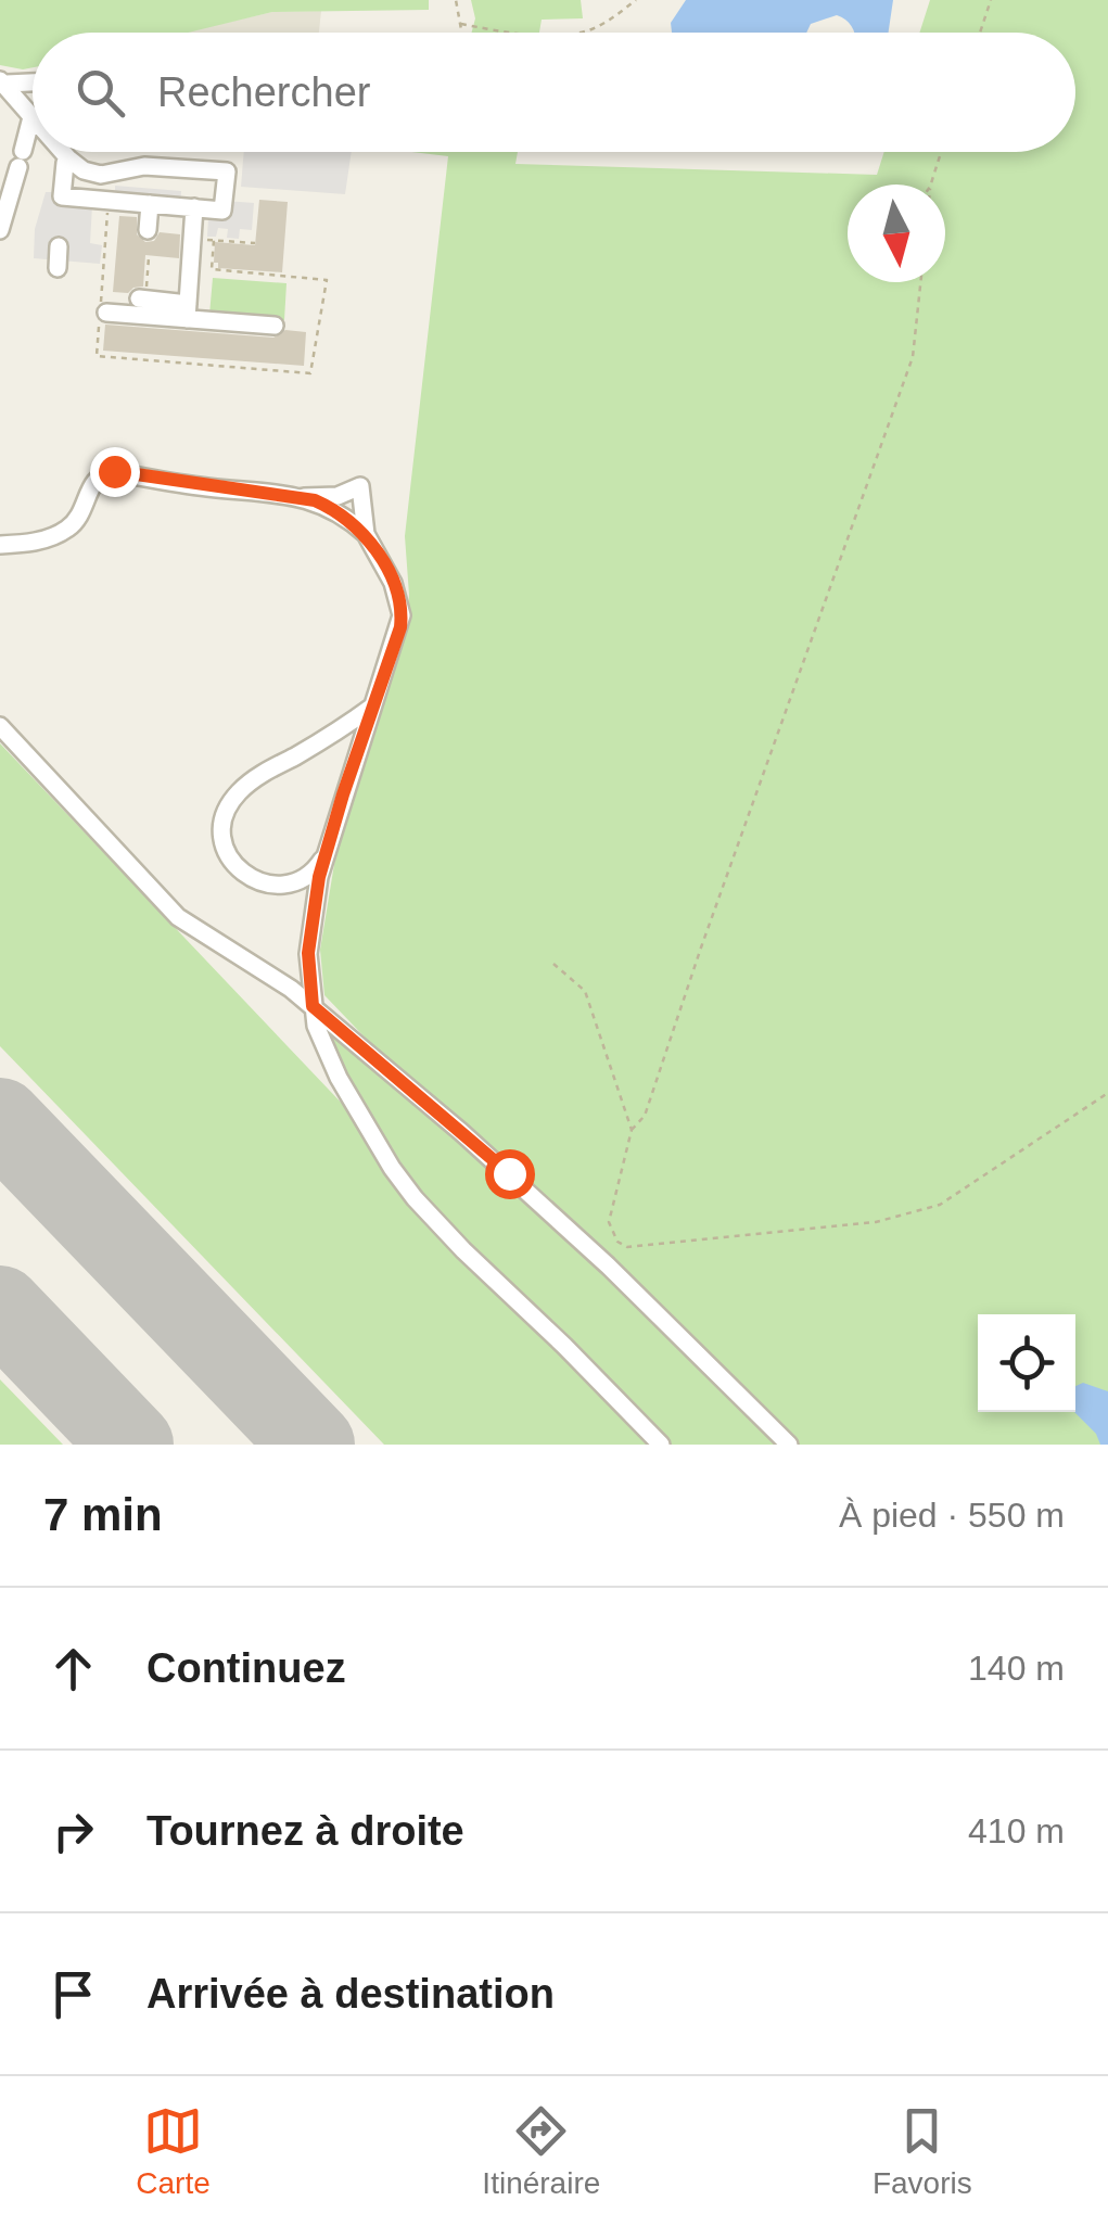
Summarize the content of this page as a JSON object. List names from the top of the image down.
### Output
{
  "north": "bottom",
  "page": {
    "search": "Rechercher",
    "heading": ["7 min", "À pied · 550 m"],
    "list": [
      ["Continuez", "140 m"],
      ["Tournez à droite", "410 m"],
      "Arrivée à destination"
    ],
    "nav": ["Carte", "Itinéraire", "Favoris"]
  }
}
